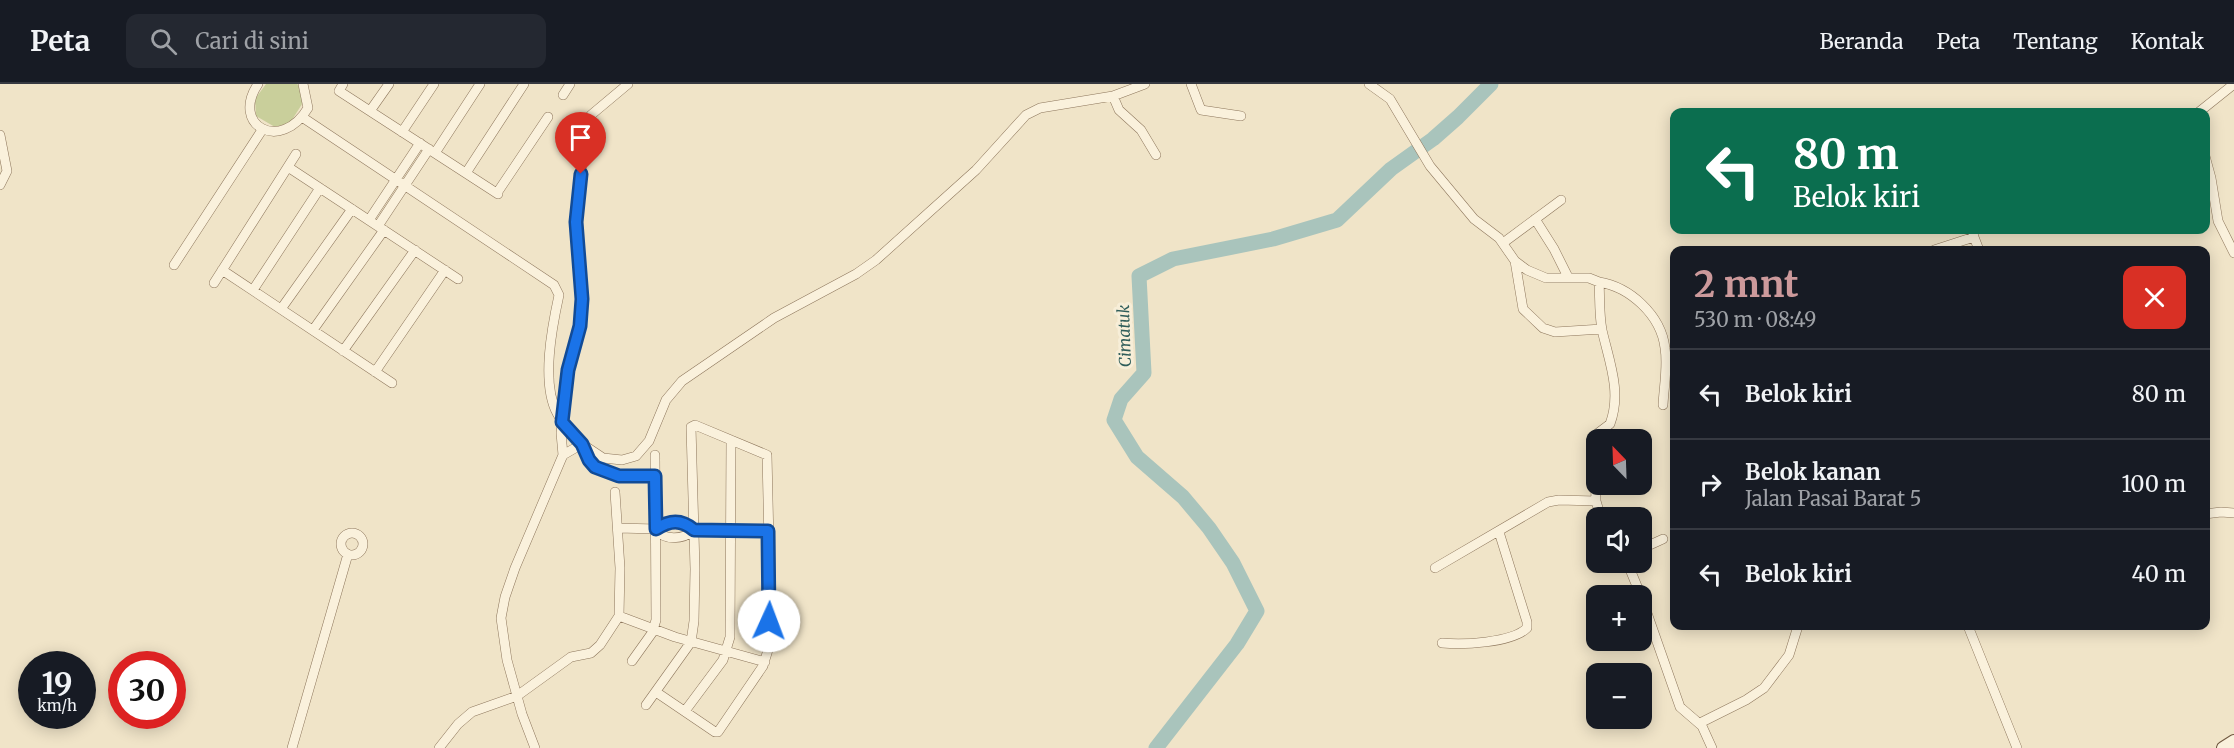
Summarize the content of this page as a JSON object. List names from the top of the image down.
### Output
{
  "water": ["Cimatuk"],
  "north": "top left",
  "page": {
    "header": "Peta",
    "search": "Cari di sini",
    "nav": [
      "Beranda",
      "Peta",
      "Tentang",
      "Kontak"
    ],
    "turn": ["80 m", "Belok kiri"],
    "heading": ["2 mnt", "530 m · 08:49"],
    "list": [
      {
        "name": "Belok kiri",
        "value": "80 m"
      },
      {
        "name": "Belok kanan",
        "note": "Jalan Pasai Barat 5",
        "value": "100 m"
      },
      {
        "name": "Belok kiri",
        "value": "40 m"
      }
    ],
    "map_buttons": ["+", "−"],
    "speed": "19 km/h",
    "limit": "30"
  }
}
